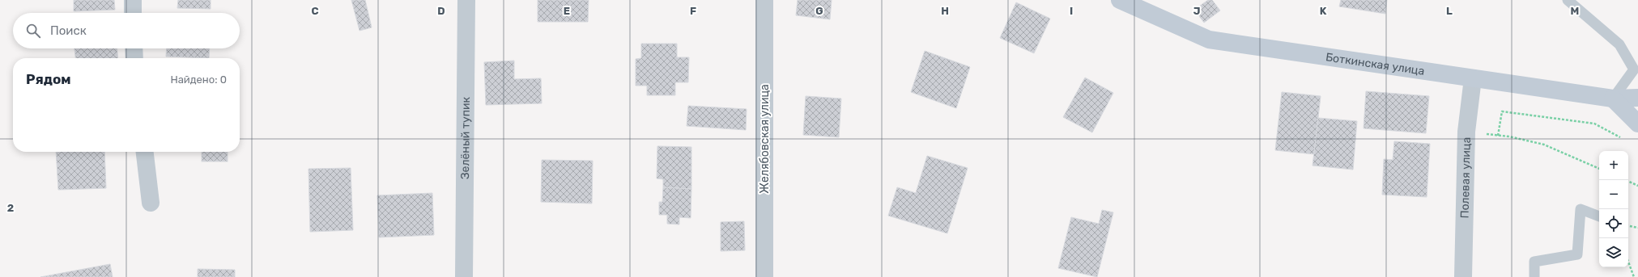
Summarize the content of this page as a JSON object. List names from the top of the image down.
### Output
{
  "streets": {
    "street": [
      "Боткинская улица",
      "Зелёный тупик",
      "Желябовская улица",
      "Полевая улица"
    ]
  },
  "crossings": [
    ["Боткинская улица", "Полевая улица"]
  ],
  "page": {
    "search": "Поиск",
    "heading": ["Рядом", "Найдено: 0"],
    "map_buttons": ["+", "−"]
  },
  "grid": {
    "columns": [
      "C",
      "D",
      "E",
      "F",
      "G",
      "H",
      "I",
      "J",
      "K",
      "L",
      "M"
    ],
    "rows": ["2"]
  }
}
